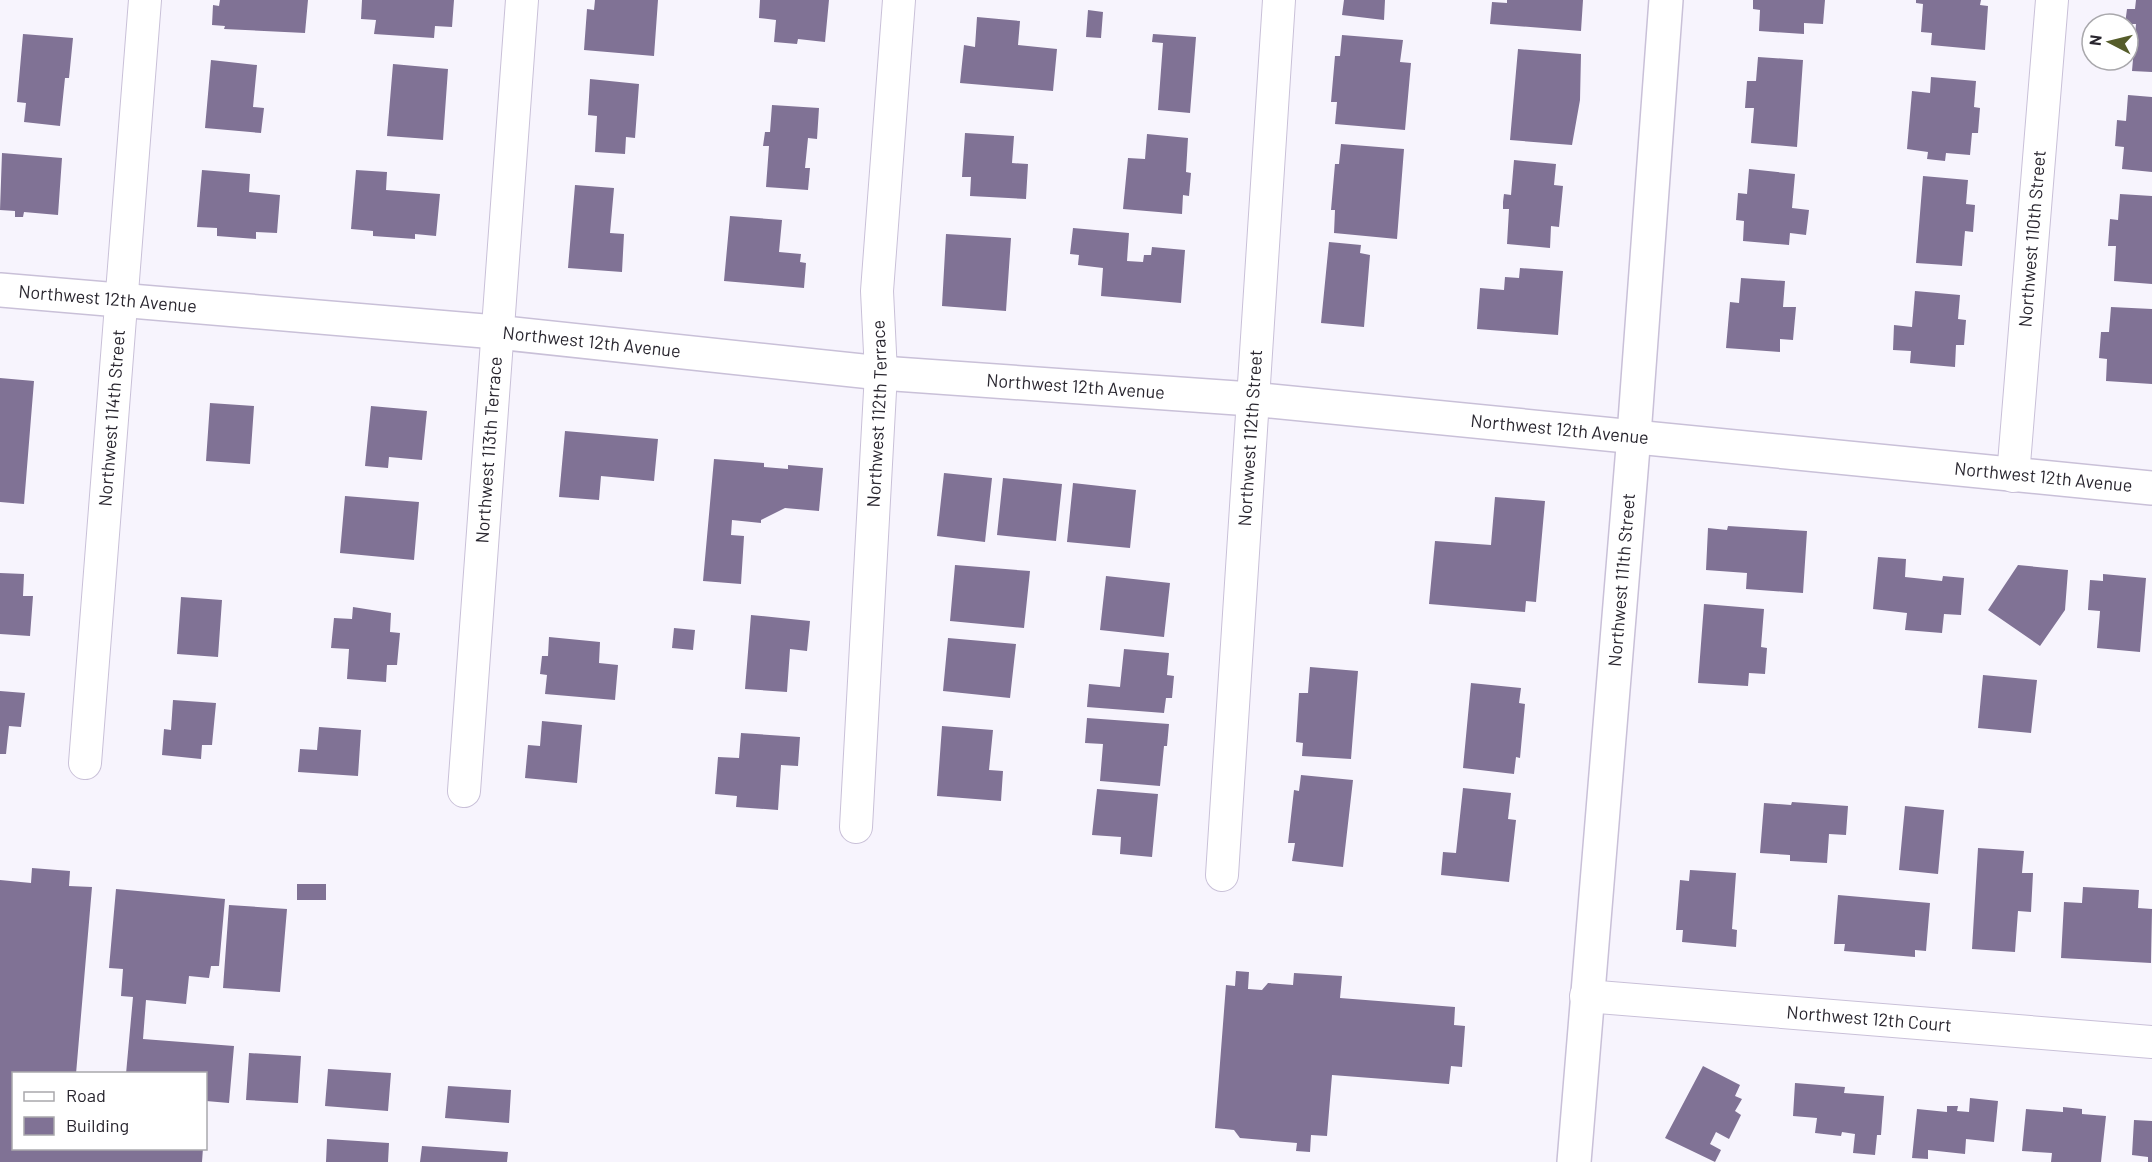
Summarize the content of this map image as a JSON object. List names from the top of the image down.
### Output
{
  "streets": {
    "street": [
      "Northwest 110th Street",
      "Northwest 12th Avenue",
      "Northwest 112th Terrace",
      "Northwest 114th Street",
      "Northwest 112th Street",
      "Northwest 113th Terrace",
      "Northwest 111th Street",
      "Northwest 12th Court"
    ]
  },
  "crossings": [
    ["Northwest 110th Street", "Northwest 12th Avenue"],
    ["Northwest 12th Avenue", "Northwest 112th Terrace"],
    ["Northwest 12th Avenue", "Northwest 114th Street"],
    ["Northwest 12th Avenue", "Northwest 112th Street"],
    ["Northwest 12th Avenue", "Northwest 113th Terrace"],
    ["Northwest 12th Avenue", "Northwest 111th Street"],
    ["Northwest 111th Street", "Northwest 12th Court"]
  ],
  "legend": ["Road", "Building"],
  "north": "left"
}
